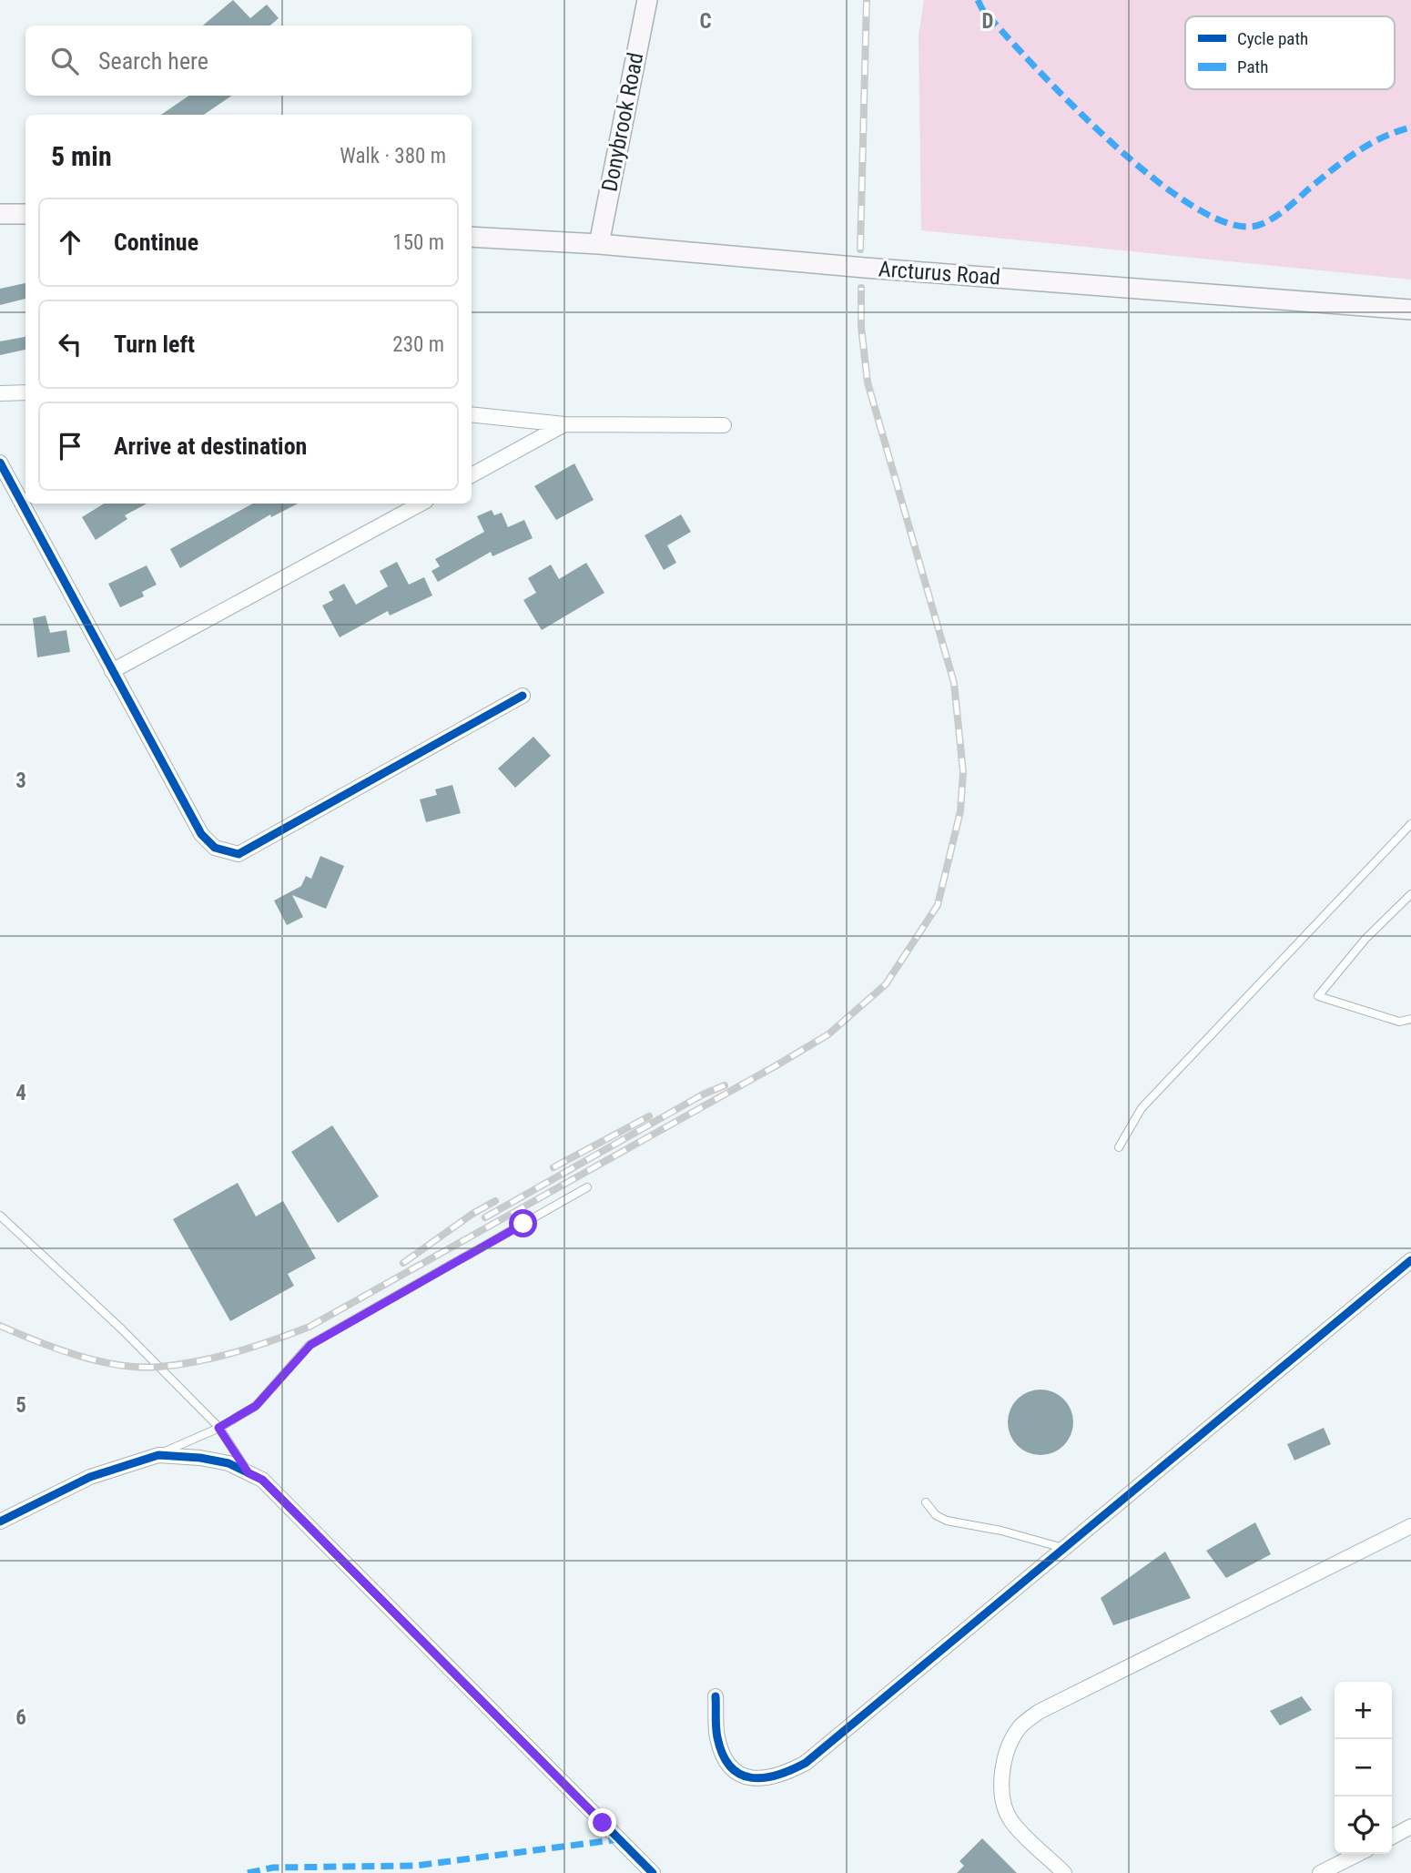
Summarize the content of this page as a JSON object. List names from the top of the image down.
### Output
{
  "streets": {
    "main road": ["Donybrook Road", "Arcturus Road"]
  },
  "crossings": [
    ["Donybrook Road", "Arcturus Road"]
  ],
  "legend": ["Cycle path", "Path"],
  "page": {
    "search": "Search here",
    "heading": ["5 min", "Walk · 380 m"],
    "list": [
      ["Continue", "150 m"],
      ["Turn left", "230 m"],
      "Arrive at destination"
    ],
    "map_buttons": ["+", "−"]
  },
  "grid": {
    "columns": ["C", "D"],
    "rows": [
      "3",
      "4",
      "5",
      "6"
    ]
  }
}
